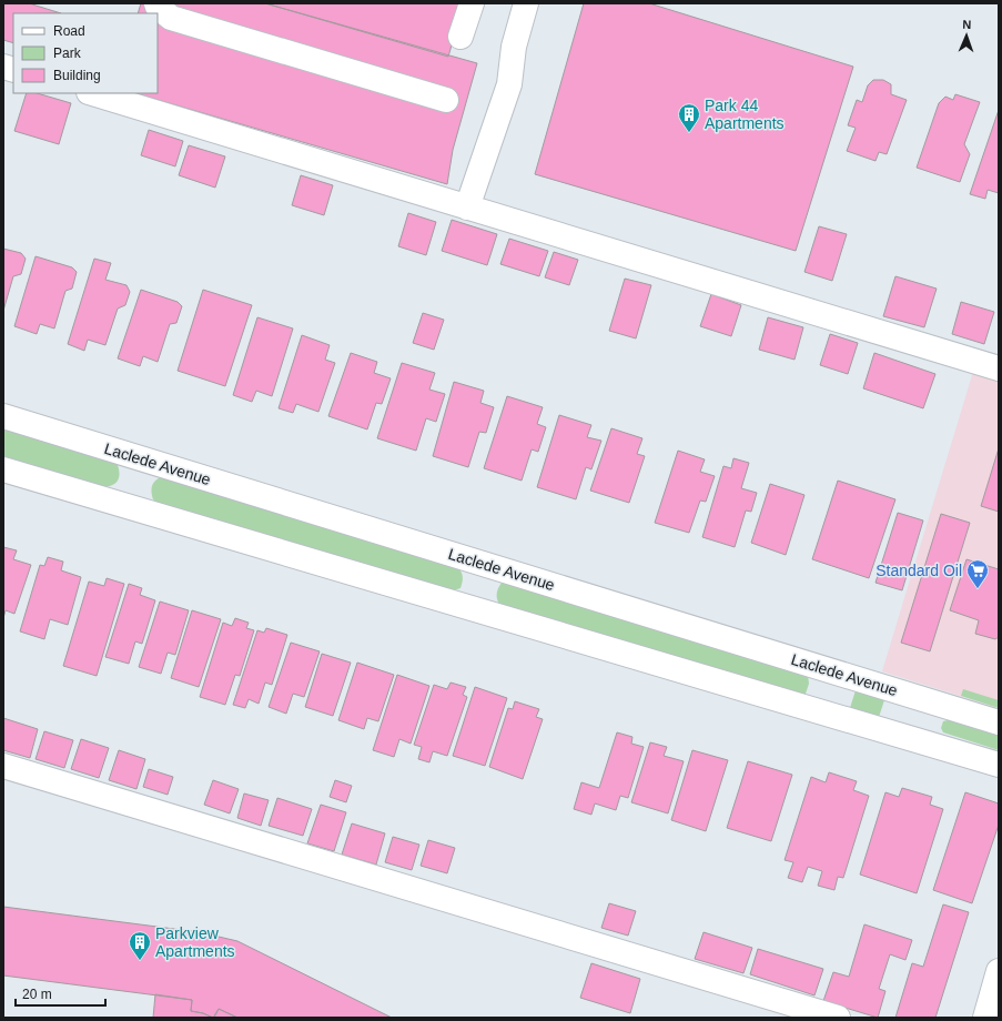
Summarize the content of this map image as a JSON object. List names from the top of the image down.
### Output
{
  "streets": {
    "street": ["Laclede Avenue"]
  },
  "places": {
    "building": ["Park 44 Apartments", "Parkview Apartments"],
    "supermarket": ["Standard Oil"]
  },
  "legend": ["Road", "Park", "Building"],
  "scale_bar": "20 m",
  "north": "top"
}
